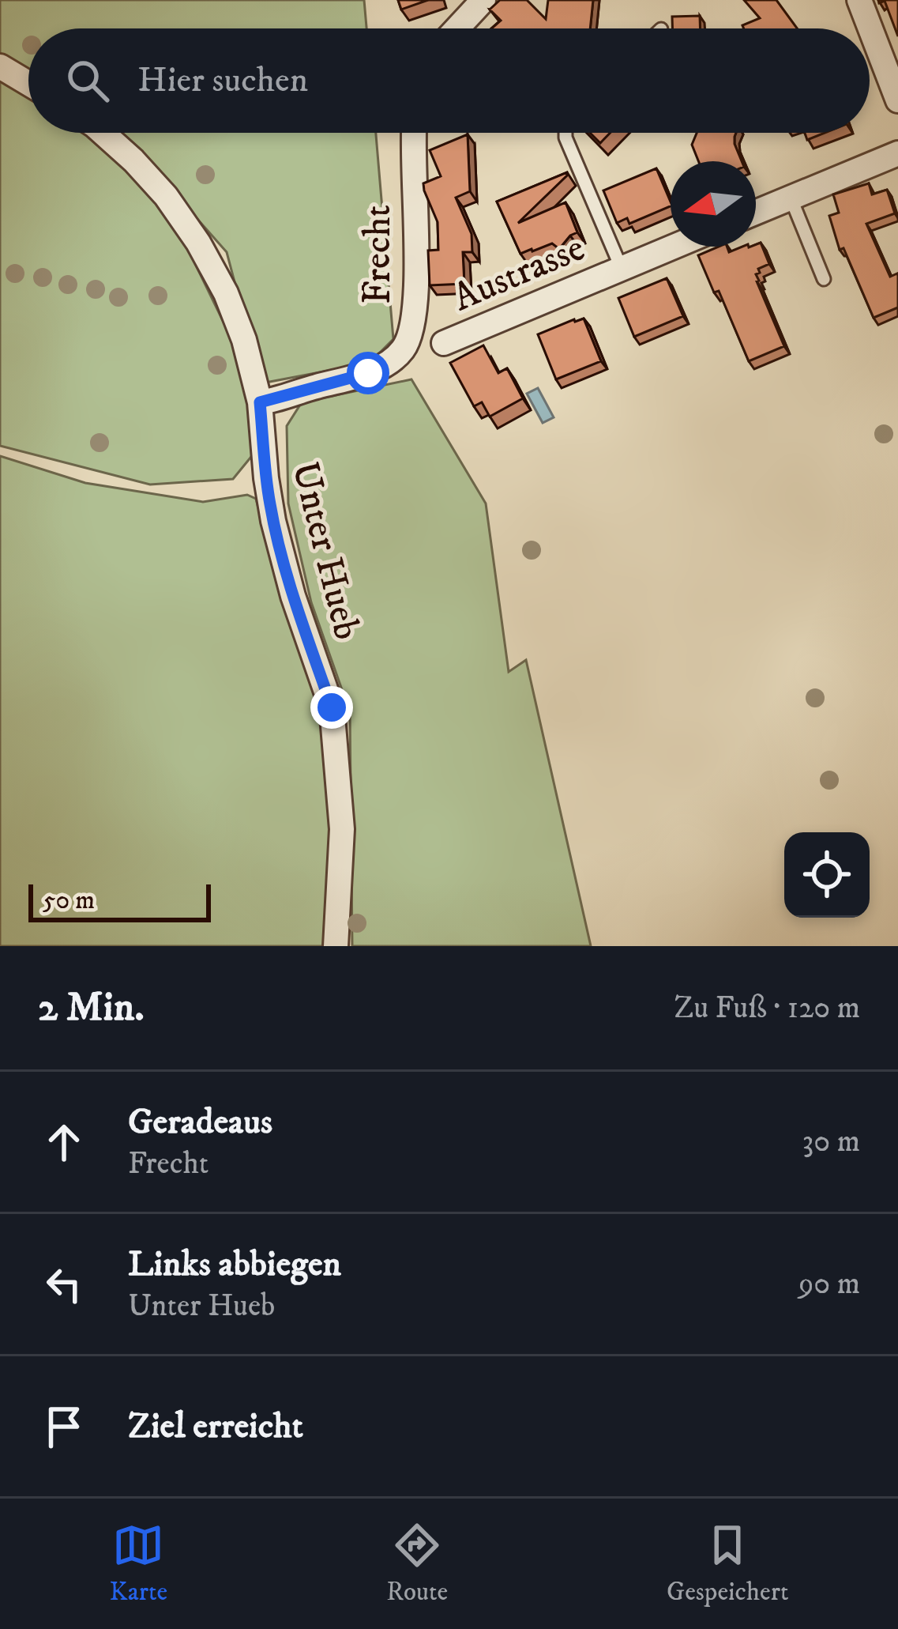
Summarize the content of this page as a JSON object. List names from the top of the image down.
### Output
{
  "streets": {
    "street": ["Frecht", "Austrasse", "Unter Hueb"]
  },
  "crossings": [
    ["Frecht", "Unter Hueb"]
  ],
  "scale_bar": "50 m",
  "north": "left",
  "page": {
    "search": "Hier suchen",
    "scale": "50 m",
    "heading": ["2 Min.", "Zu Fuß · 120 m"],
    "list": [
      ["Geradeaus", "Frecht", "30 m"],
      ["Links abbiegen", "Unter Hueb", "90 m"],
      "Ziel erreicht"
    ],
    "nav": ["Karte", "Route", "Gespeichert"]
  }
}
